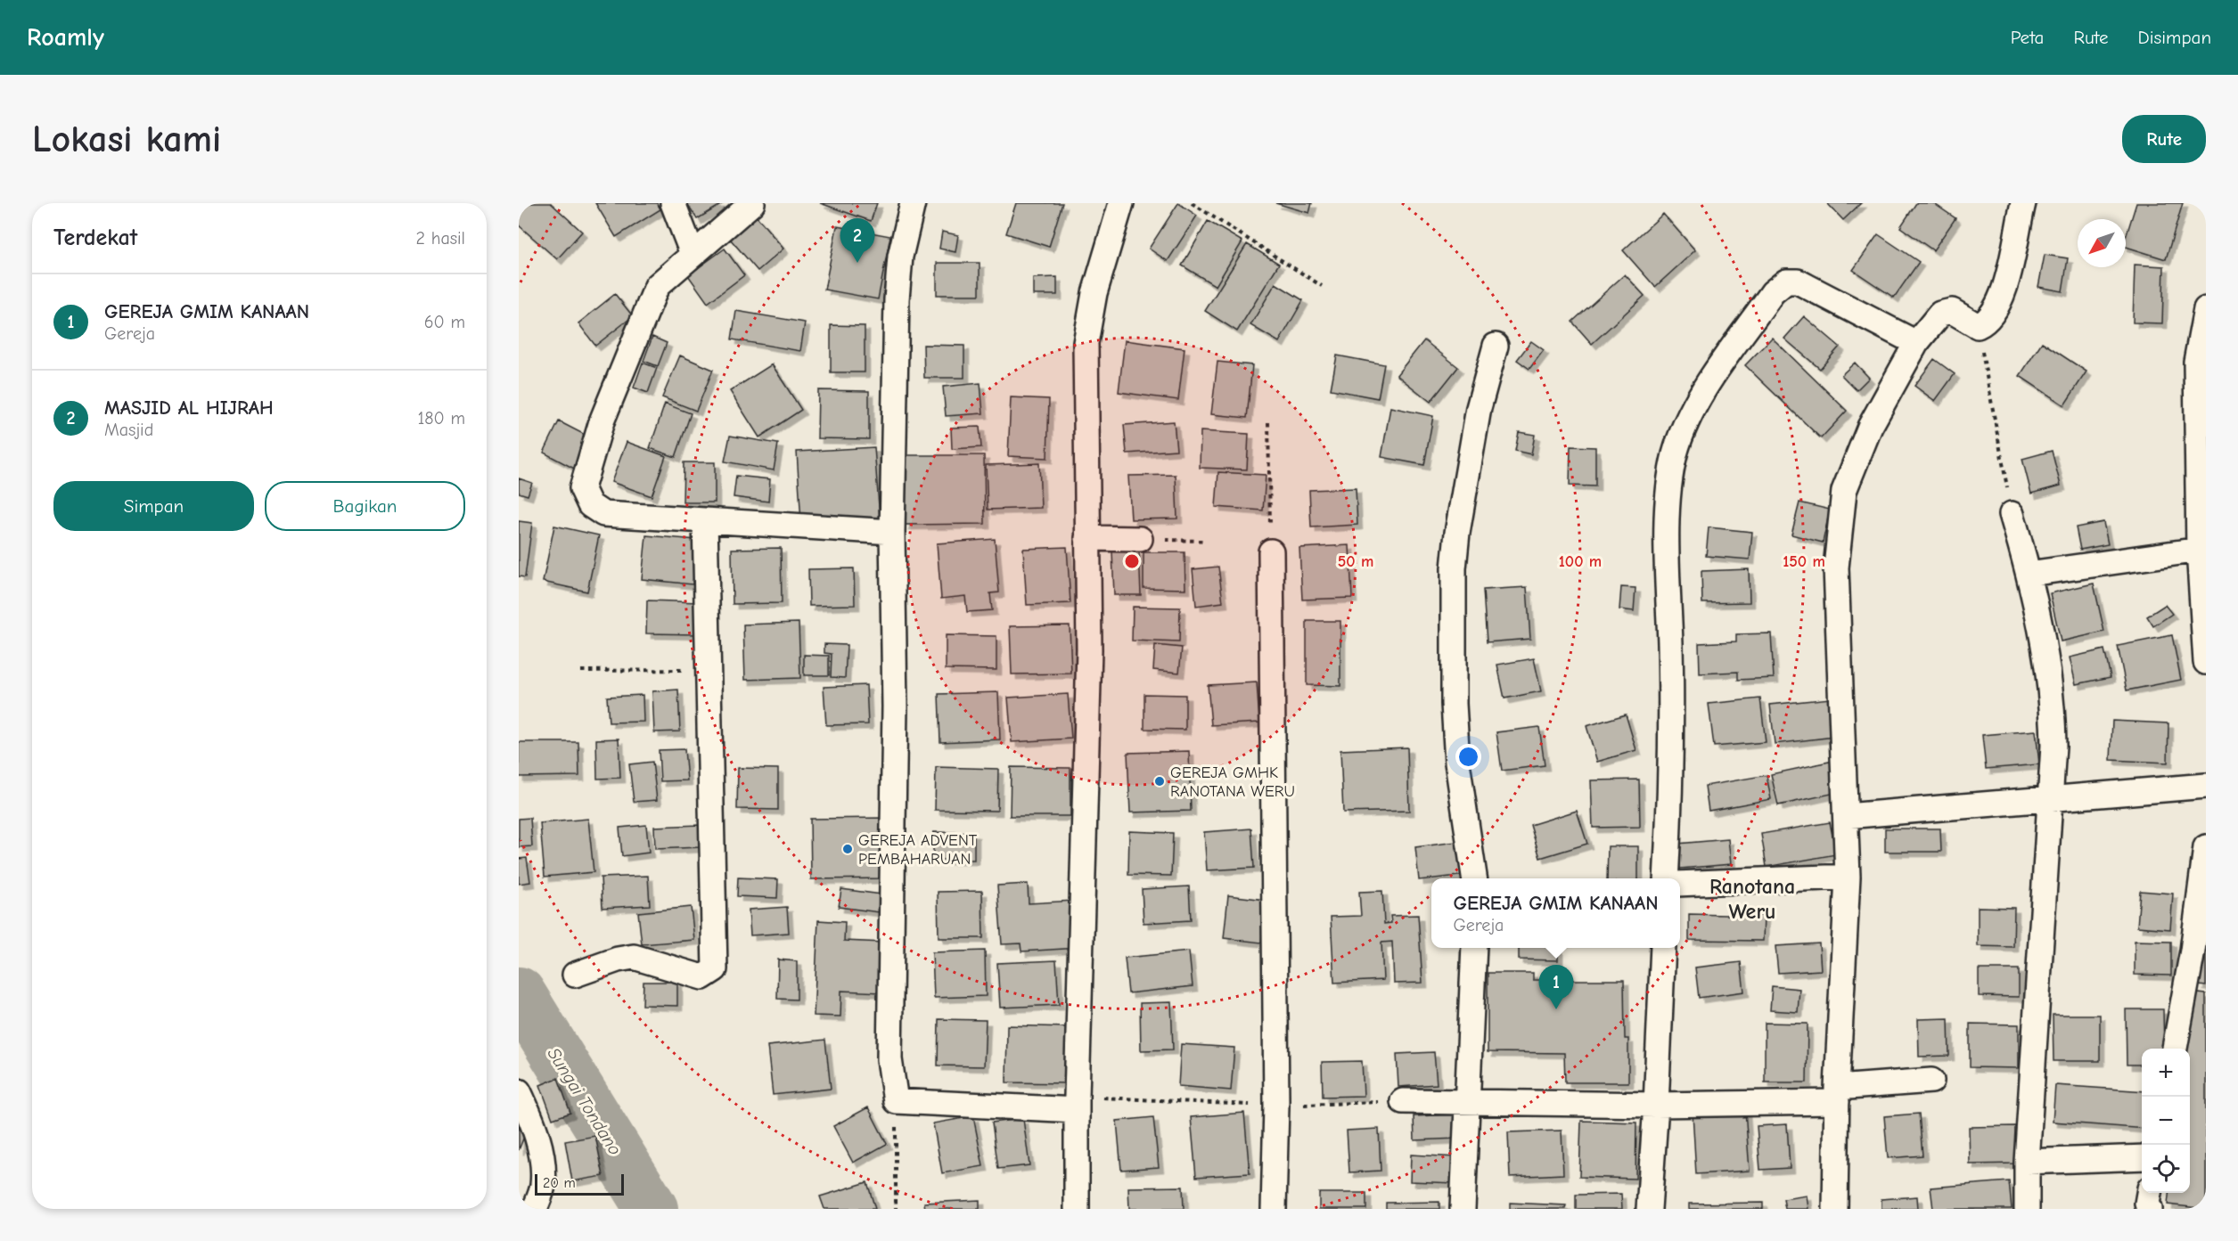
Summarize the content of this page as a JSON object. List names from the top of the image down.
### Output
{
  "districts": ["Ranotana Weru"],
  "water": ["Sungai Tondano"],
  "places": ["GEREJA GMHK RANOTANA WERU", "GEREJA ADVENT PEMBAHARUAN"],
  "scale_bar": "20 m",
  "north": "bottom left",
  "page": {
    "header": "Roamly",
    "nav": ["Peta", "Rute", "Disimpan"],
    "buttons": [
      "Rute",
      ["Simpan", "Bagikan"]
    ],
    "title": "Lokasi kami",
    "heading": ["Terdekat", "2 hasil"],
    "pins": ["2", "1"],
    "list": [
      {
        "mark": "1",
        "name": "GEREJA GMIM KANAAN",
        "note": "Gereja",
        "value": "60 m"
      },
      {
        "mark": "2",
        "name": "MASJID AL HIJRAH",
        "note": "Masjid",
        "value": "180 m"
      }
    ],
    "popup": ["GEREJA GMIM KANAAN", "Gereja"],
    "map_buttons": ["+", "−"],
    "scale": "20 m"
  },
  "rings": ["50 m", "100 m", "150 m"]
}
